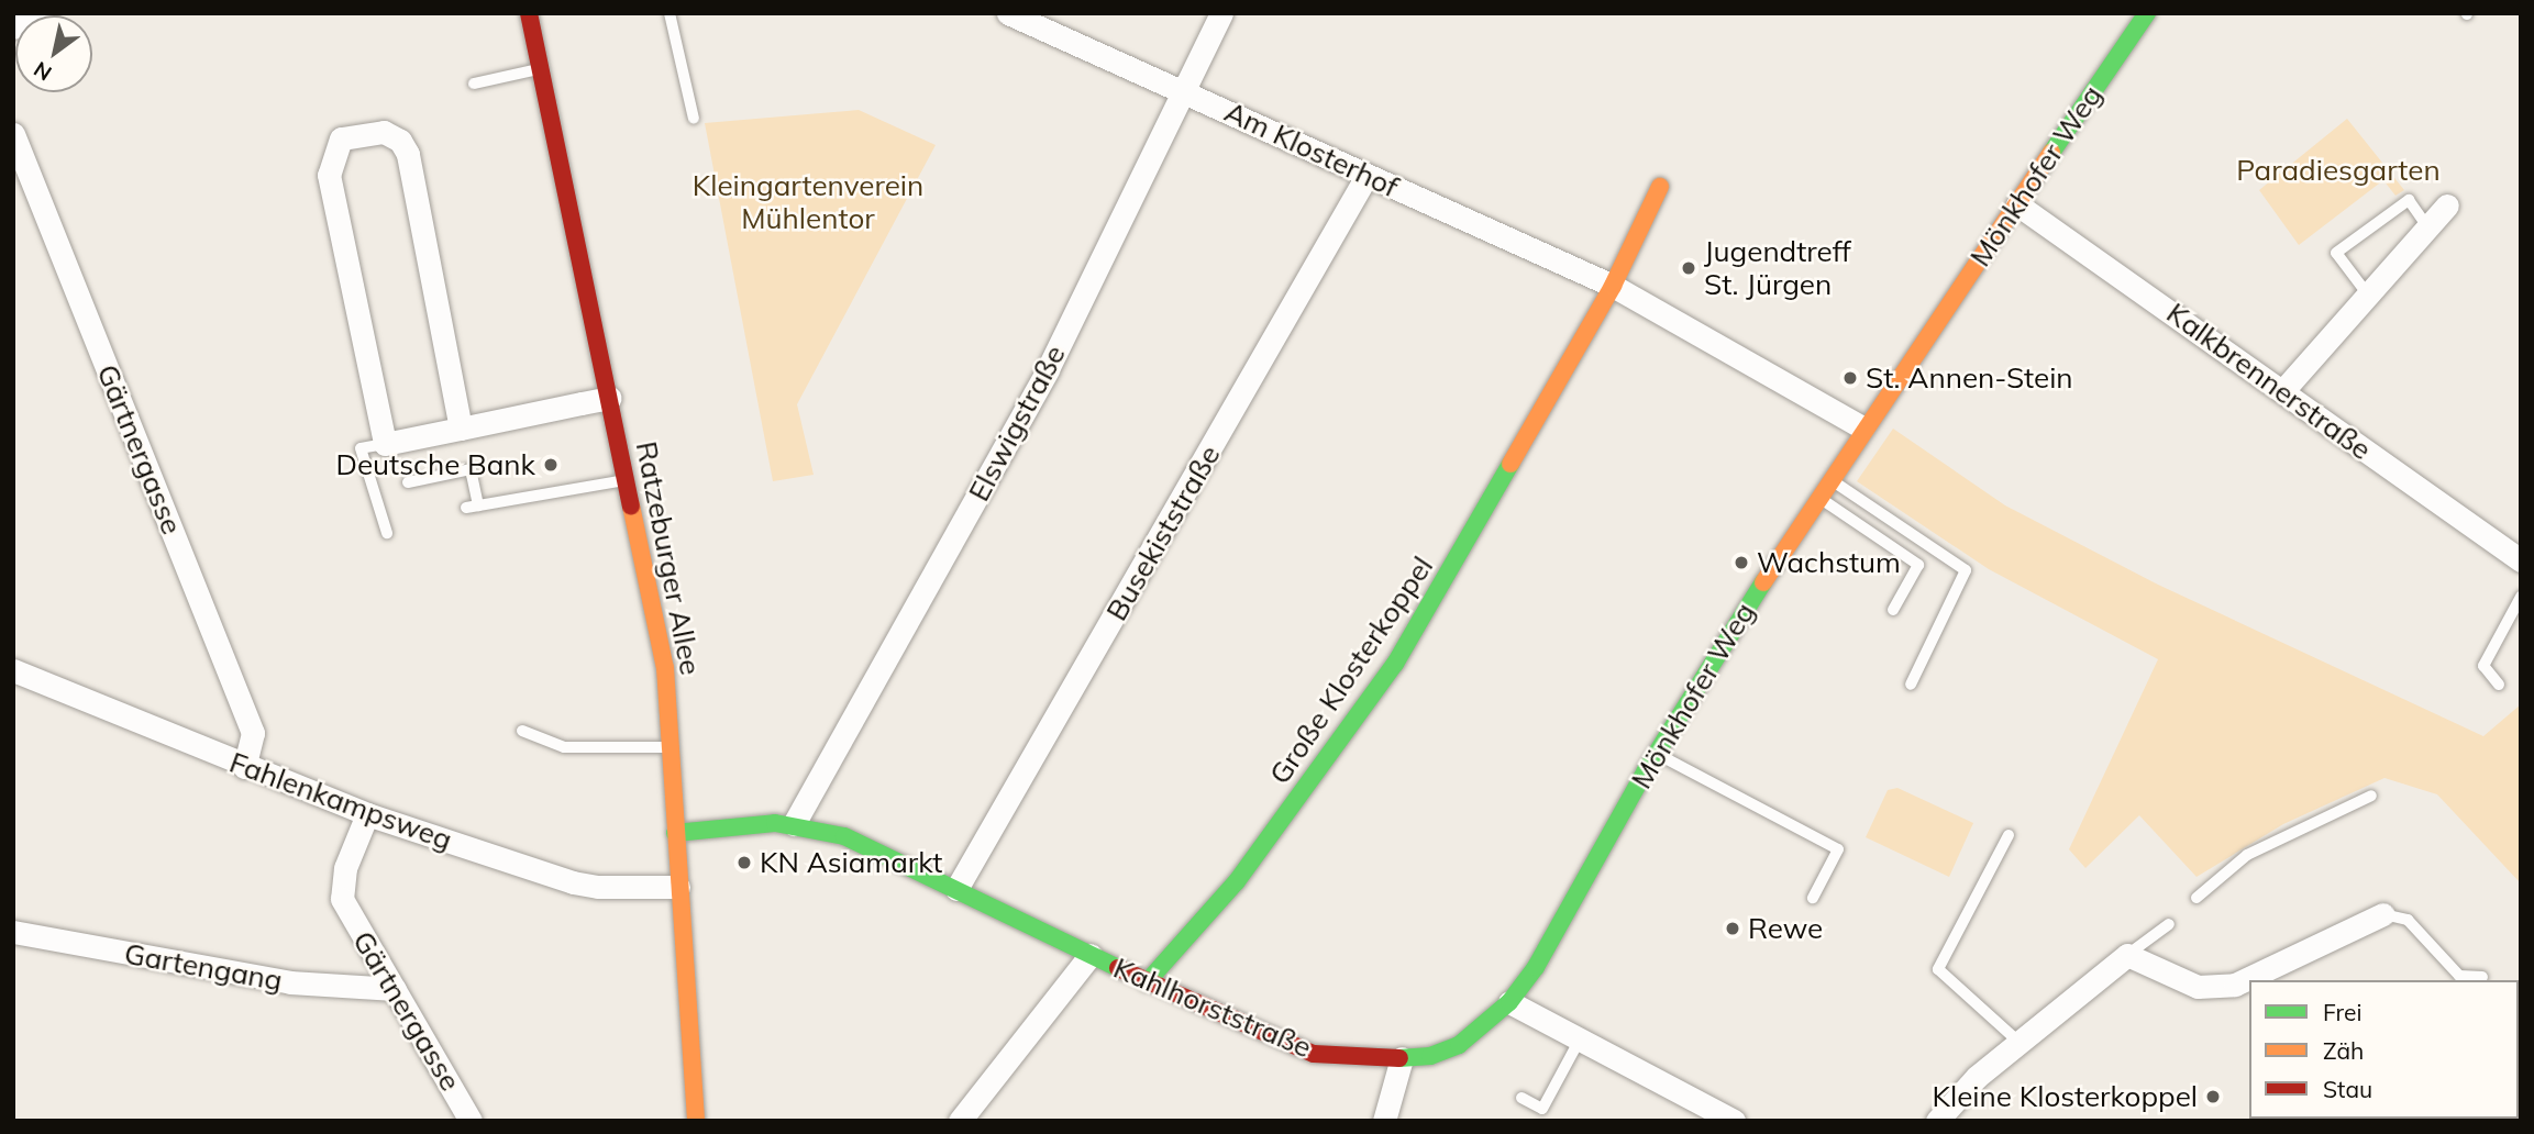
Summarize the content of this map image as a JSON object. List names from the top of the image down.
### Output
{
  "streets": {
    "street": [
      "Am Klosterhof",
      "Mönkhofer Weg",
      "Kalkbrennerstraße",
      "Elswigstraße",
      "Gärtnergasse",
      "Busekiststraße",
      "Ratzeburger Allee",
      "Große Klosterkoppel",
      "Fahlenkampsweg",
      "Gartengang",
      "Kahlhorststraße"
    ]
  },
  "crossings": [
    ["Am Klosterhof", "Mönkhofer Weg"],
    ["Am Klosterhof", "Elswigstraße"],
    ["Am Klosterhof", "Busekiststraße"],
    ["Am Klosterhof", "Große Klosterkoppel"],
    ["Mönkhofer Weg", "Kalkbrennerstraße"],
    ["Mönkhofer Weg", "Kahlhorststraße"],
    ["Elswigstraße", "Kahlhorststraße"],
    ["Gärtnergasse", "Fahlenkampsweg"],
    ["Gärtnergasse", "Gartengang"],
    ["Busekiststraße", "Kahlhorststraße"],
    ["Ratzeburger Allee", "Fahlenkampsweg"],
    ["Ratzeburger Allee", "Kahlhorststraße"],
    ["Große Klosterkoppel", "Kahlhorststraße"]
  ],
  "parks": ["Paradiesgarten", "Kleingartenverein Mühlentor"],
  "places": [
    "Jugendtreff St. Jürgen",
    "St. Annen-Stein",
    "Deutsche Bank",
    "Wachstum",
    "KN Asiamarkt",
    "Rewe",
    "Kleine Klosterkoppel"
  ],
  "legend": ["Frei", "Zäh", "Stau"],
  "north": "bottom left"
}
